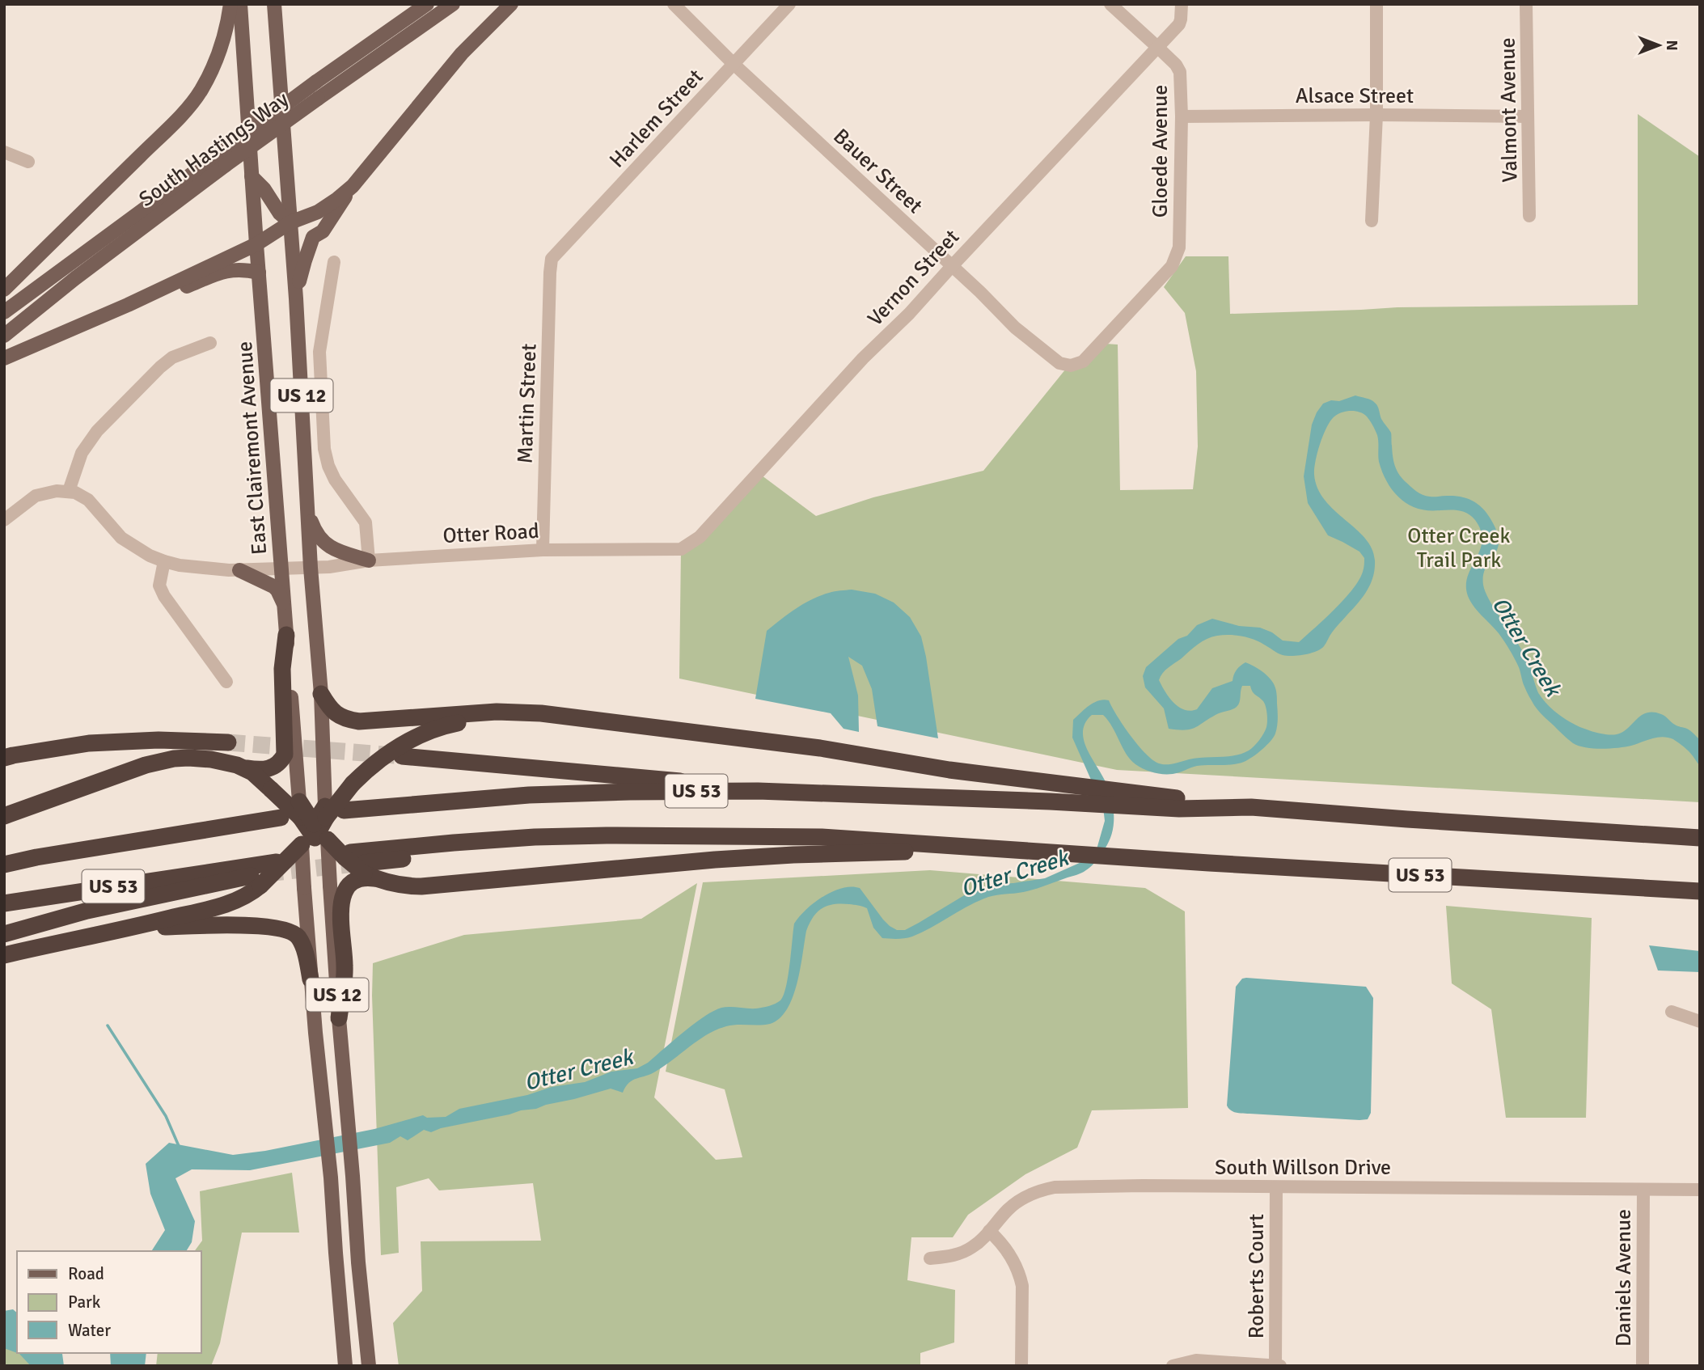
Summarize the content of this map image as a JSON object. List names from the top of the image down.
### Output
{
  "streets": {
    "highway": ["US 53"],
    "main road": ["South Hastings Way", "US 12", "East Clairemont Avenue"],
    "street": [
      "Alsace Street",
      "Valmont Avenue",
      "Harlem Street",
      "Gloede Avenue",
      "Bauer Street",
      "Vernon Street",
      "Martin Street",
      "Otter Road",
      "South Willson Drive",
      "Roberts Court",
      "Daniels Avenue"
    ]
  },
  "crossings": [
    ["Alsace Street", "Valmont Avenue"],
    ["Alsace Street", "Gloede Avenue"],
    ["Harlem Street", "Bauer Street"],
    ["Harlem Street", "Martin Street"],
    ["Gloede Avenue", "Bauer Street"],
    ["Gloede Avenue", "Vernon Street"],
    ["Bauer Street", "Vernon Street"],
    ["Vernon Street", "Otter Road"],
    ["US 12", "East Clairemont Avenue"],
    ["Martin Street", "Otter Road"],
    ["East Clairemont Avenue", "Otter Road"],
    ["South Willson Drive", "Roberts Court"],
    ["South Willson Drive", "Daniels Avenue"]
  ],
  "water": ["Otter Creek"],
  "parks": ["Otter Creek Trail Park"],
  "legend": ["Road", "Park", "Water"],
  "north": "right"
}
